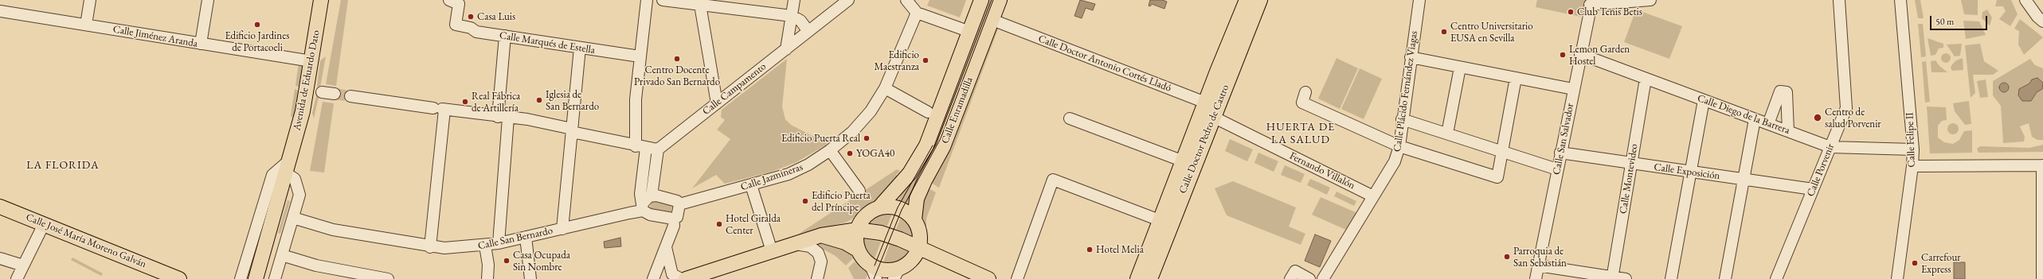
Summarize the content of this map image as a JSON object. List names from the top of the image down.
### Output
{
  "streets": {
    "main road": [
      "Avenida de Eduardo Dato",
      "Calle Enramadilla",
      "Calle Doctor Pedro de Castro",
      "Calle José María Moreno Galván"
    ],
    "street": [
      "Calle Jiménez Aranda",
      "Calle Marqués de Estella",
      "Calle Doctor Antonio Cortés Lladó",
      "Calle Campamento",
      "Calle Plácido Fernández Viagas",
      "Calle Diego de la Barrera",
      "Calle San Salvador",
      "Calle Felipe II",
      "Calle Porvenir",
      "Fernando Villalón",
      "Calle Exposición",
      "Calle Jazmineras",
      "Calle Montevideo",
      "Calle San Bernardo"
    ]
  },
  "crossings": [
    ["Calle Jiménez Aranda", "Avenida de Eduardo Dato"],
    ["Calle Doctor Antonio Cortés Lladó", "Calle Enramadilla"],
    ["Calle Doctor Antonio Cortés Lladó", "Calle Doctor Pedro de Castro"],
    ["Calle Doctor Antonio Cortés Lladó", "Fernando Villalón"],
    ["Calle Plácido Fernández Viagas", "Fernando Villalón"],
    ["Calle Diego de la Barrera", "Calle San Salvador"],
    ["Calle Diego de la Barrera", "Calle Felipe II"],
    ["Calle Diego de la Barrera", "Calle Porvenir"],
    ["Calle Diego de la Barrera", "Calle Montevideo"],
    ["Calle Doctor Pedro de Castro", "Fernando Villalón"],
    ["Calle San Salvador", "Calle Exposición"],
    ["Calle Porvenir", "Calle Exposición"],
    ["Calle Exposición", "Calle Montevideo"]
  ],
  "districts": ["HUERTA DE LA SALUD", "LA FLORIDA"],
  "places": [
    "Club Tenis Betis",
    "Casa Luis",
    "Edificio Jardines de Portacoeli",
    "Centro Universitario EUSA en Sevilla",
    "Lemon Garden Hostel",
    "Centro Docente Privado San Bernardo",
    "Edificio Maestranza",
    "Iglesia de San Bernardo",
    "Real Fábrica de Artillería",
    "Centro de salud Porvenir",
    "Edificio Puerta Real",
    "YOGA40",
    "Edificio Puerta del Príncipe",
    "Hotel Giralda Center",
    "Hotel Melia",
    "Parroquia de San Sebastián",
    "Casa Ocupada Sin Nombre",
    "Carrefour Express"
  ],
  "scale_bar": "50 m"
}
